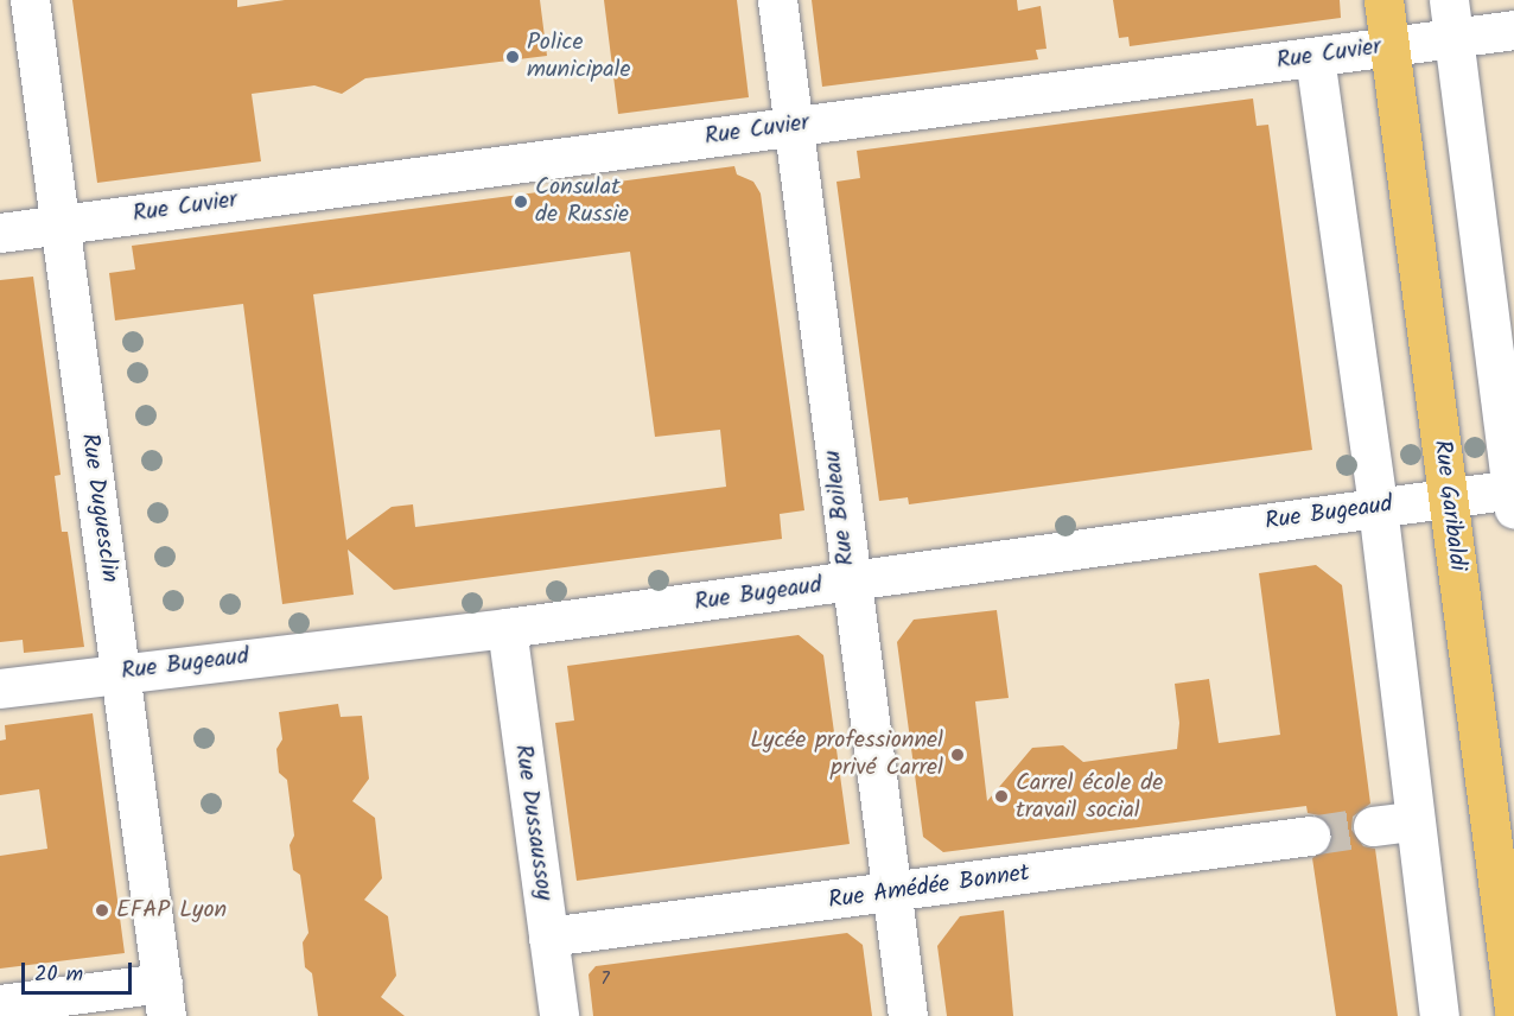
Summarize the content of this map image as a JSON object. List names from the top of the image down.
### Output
{
  "streets": {
    "main road": ["Rue Garibaldi"],
    "street": [
      "Rue Cuvier",
      "Rue Duguesclin",
      "Rue Boileau",
      "Rue Bugeaud",
      "Rue Dussaussoy",
      "Rue Amédée Bonnet"
    ]
  },
  "crossings": [
    ["Rue Cuvier", "Rue Garibaldi"],
    ["Rue Cuvier", "Rue Duguesclin"],
    ["Rue Cuvier", "Rue Boileau"],
    ["Rue Garibaldi", "Rue Bugeaud"],
    ["Rue Duguesclin", "Rue Bugeaud"],
    ["Rue Boileau", "Rue Bugeaud"],
    ["Rue Boileau", "Rue Amédée Bonnet"],
    ["Rue Bugeaud", "Rue Dussaussoy"],
    ["Rue Dussaussoy", "Rue Amédée Bonnet"]
  ],
  "places": [
    "Police municipale",
    "Consulat de Russie",
    "Lycée professionnel privé Carrel",
    "Carrel école de travail social",
    "EFAP Lyon"
  ],
  "house_numbers": ["7"],
  "scale_bar": "20 m"
}
